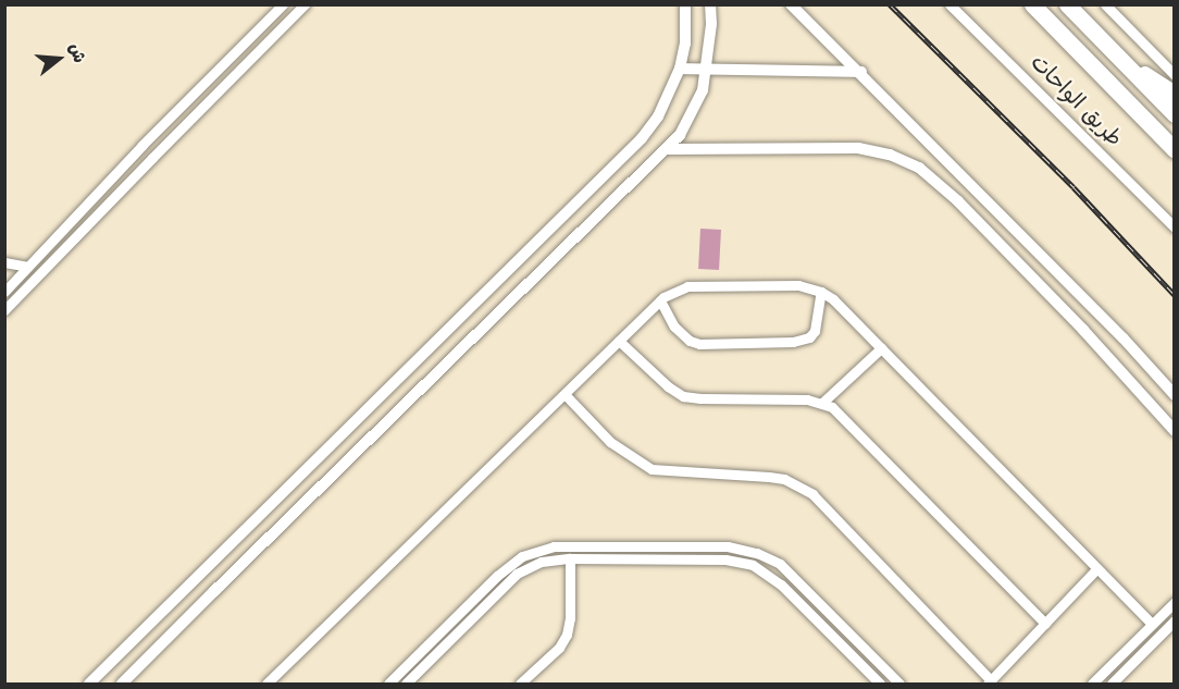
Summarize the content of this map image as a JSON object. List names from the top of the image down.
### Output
{
  "streets": {
    "highway": ["طريق الواحات"]
  },
  "north": "right"
}
